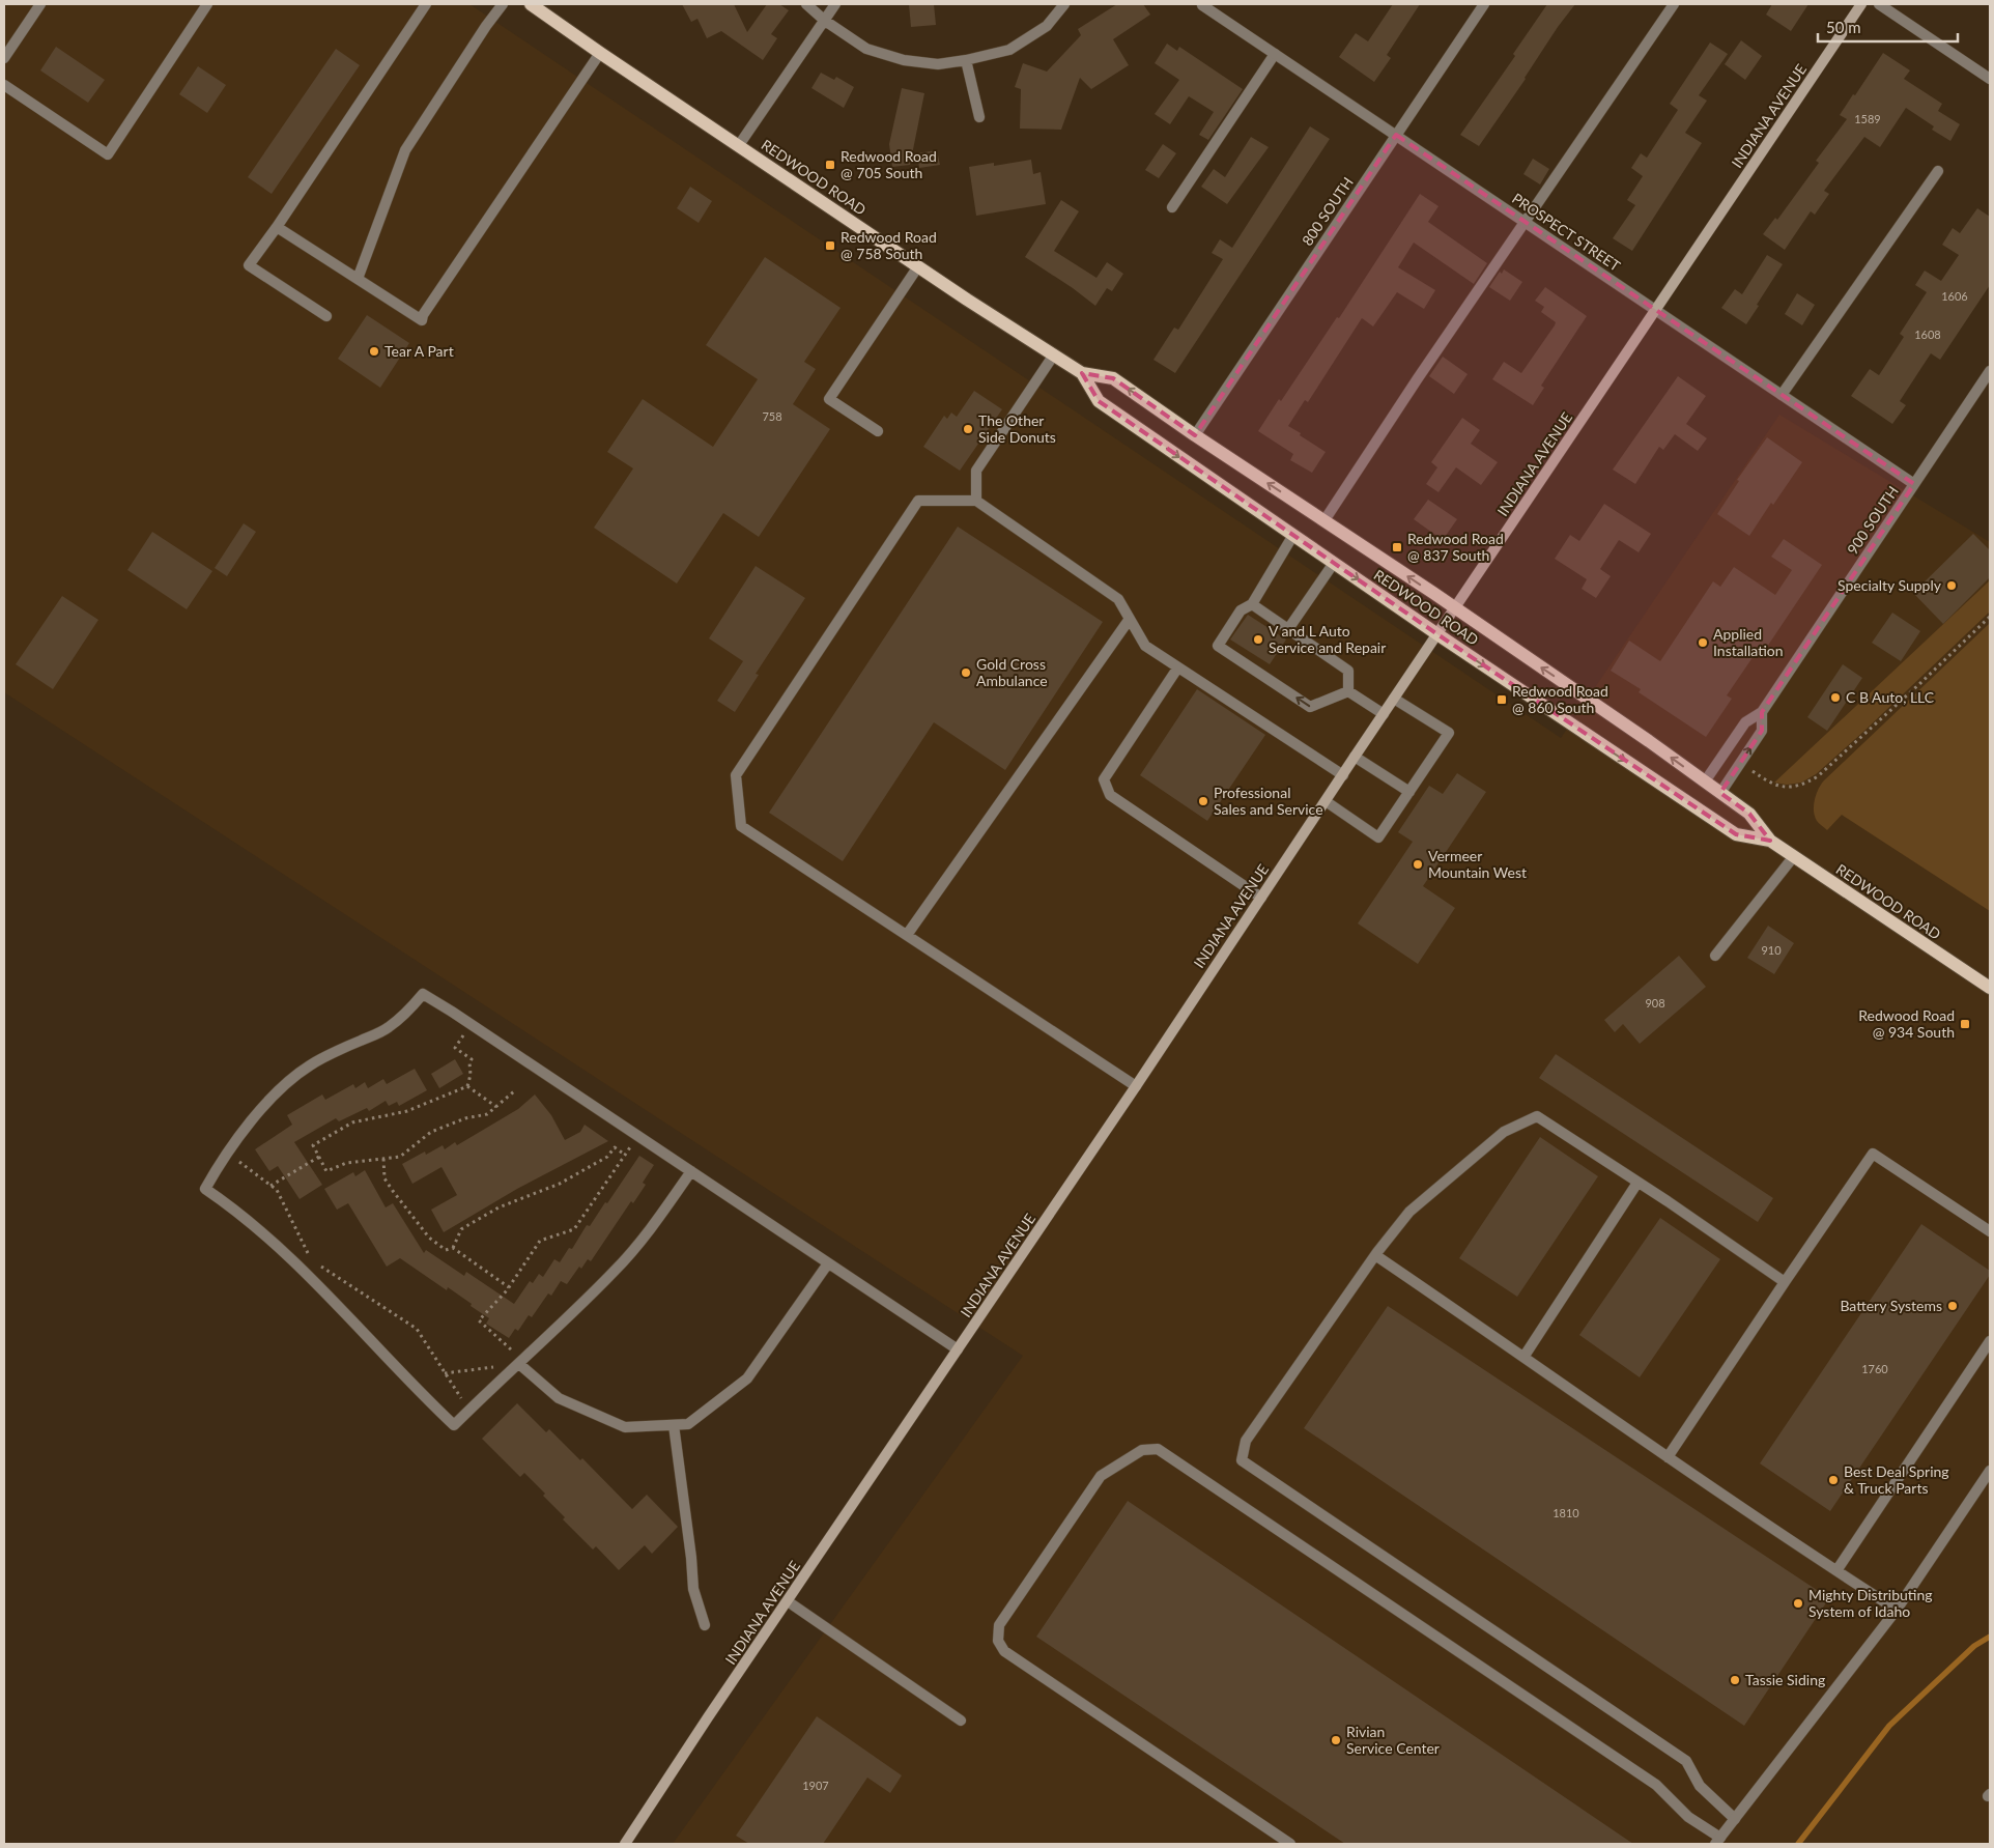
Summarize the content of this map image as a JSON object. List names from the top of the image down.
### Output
{
  "streets": {
    "main road": ["REDWOOD ROAD"],
    "street": [
      "INDIANA AVENUE",
      "800 SOUTH",
      "PROSPECT STREET",
      "900 SOUTH"
    ]
  },
  "crossings": [
    ["INDIANA AVENUE", "REDWOOD ROAD"],
    ["INDIANA AVENUE", "PROSPECT STREET"],
    ["REDWOOD ROAD", "800 SOUTH"],
    ["REDWOOD ROAD", "900 SOUTH"],
    ["800 SOUTH", "PROSPECT STREET"],
    ["PROSPECT STREET", "900 SOUTH"]
  ],
  "places": {
    "transit": [
      "Redwood Road @ 705 South",
      "Redwood Road @ 758 South",
      "Redwood Road @ 837 South",
      "Redwood Road @ 860 South",
      "Redwood Road @ 934 South"
    ],
    "other": [
      "Tear A Part",
      "The Other Side Donuts",
      "Specialty Supply",
      "V and L Auto Service and Repair",
      "Applied Installation",
      "Gold Cross Ambulance",
      "C B Auto, LLC",
      "Professional Sales and Service",
      "Vermeer Mountain West",
      "Battery Systems",
      "Best Deal Spring & Truck Parts",
      "Mighty Distributing System of Idaho",
      "Tassie Siding",
      "Rivian Service Center"
    ]
  },
  "house_numbers": [
    "1589",
    "1606",
    "1608",
    "758",
    "910",
    "908",
    "1760",
    "1810",
    "1907"
  ],
  "scale_bar": "50 m"
}
